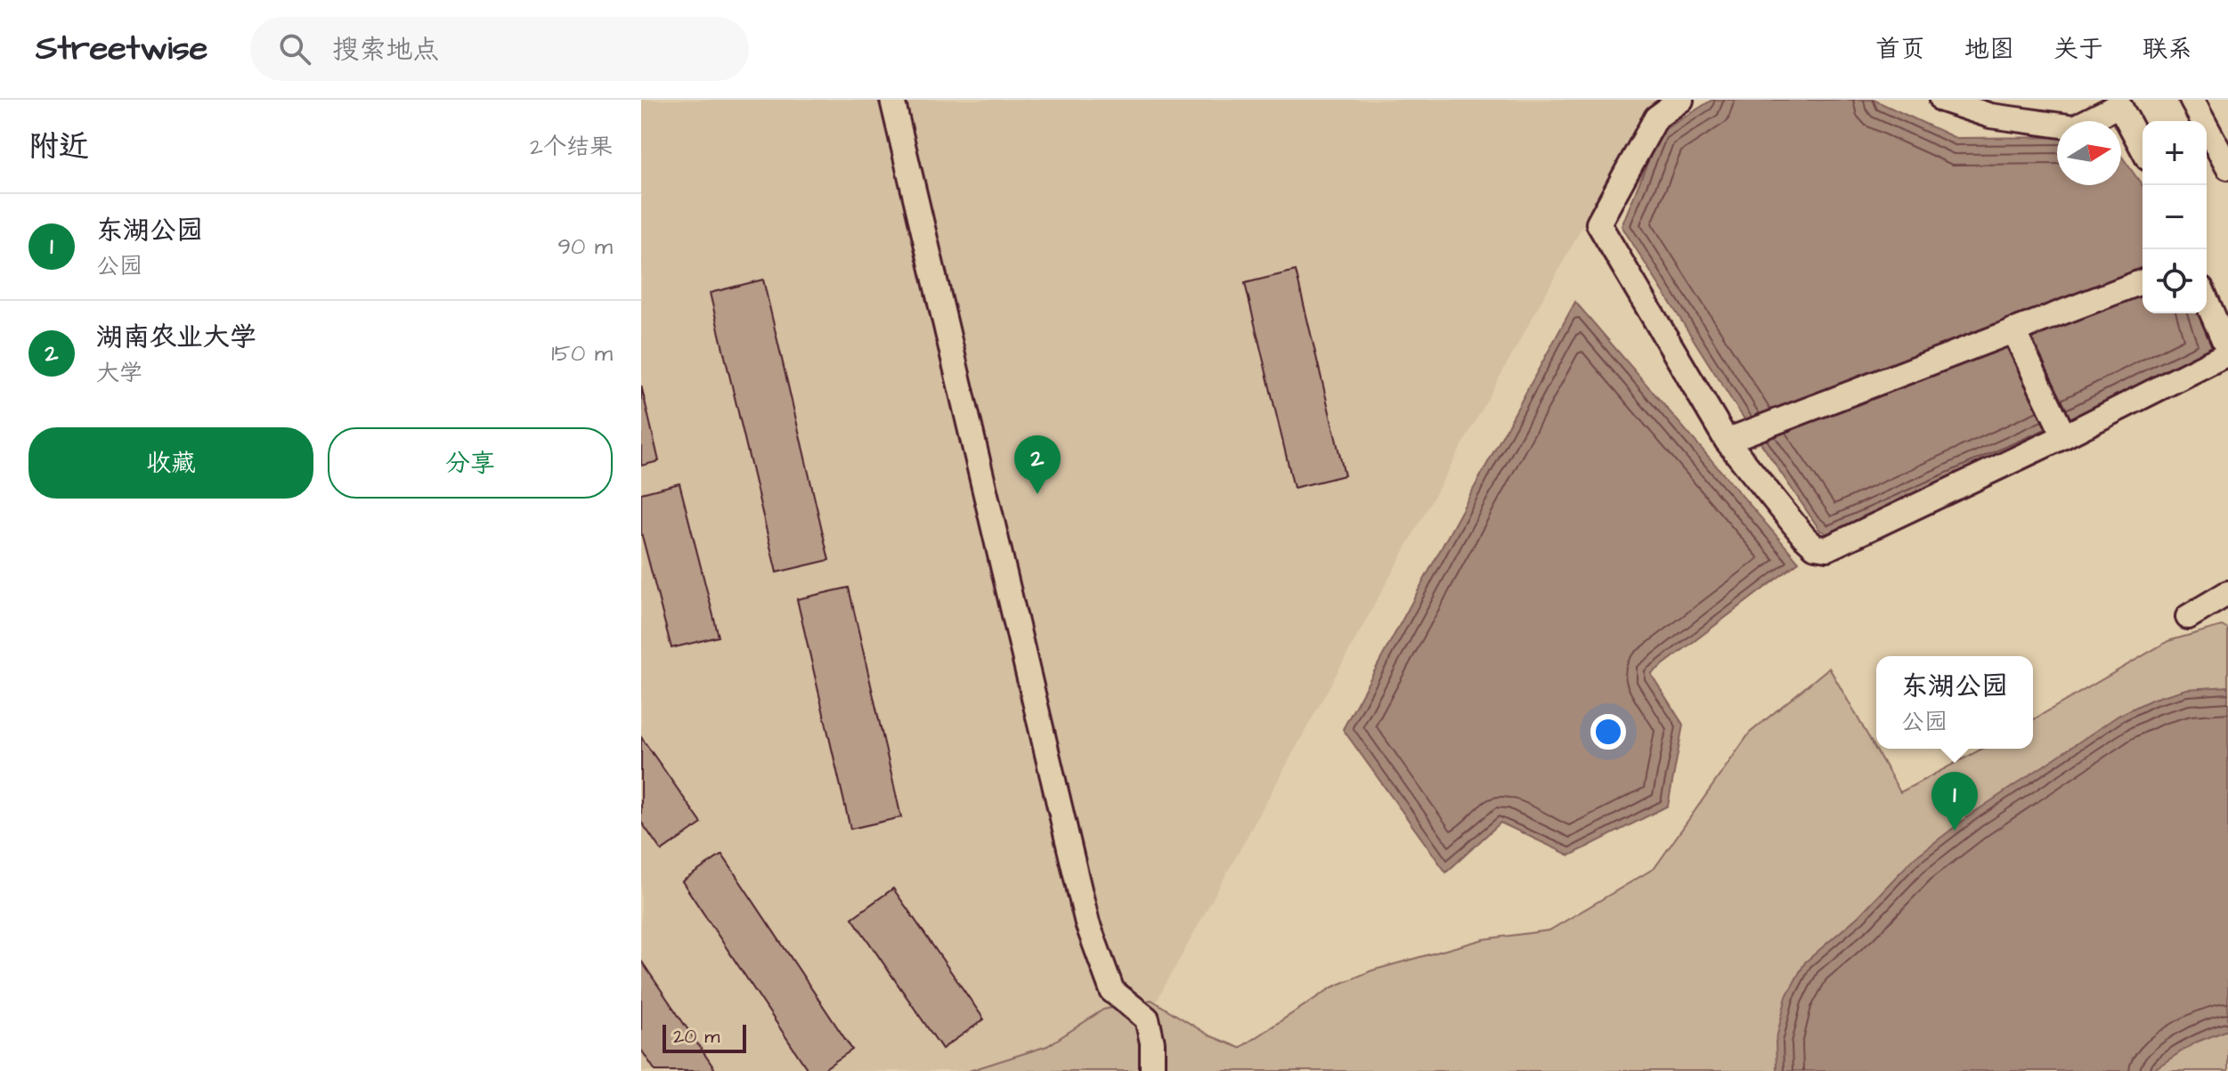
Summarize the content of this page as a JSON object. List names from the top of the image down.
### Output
{
  "scale_bar": "20 m",
  "north": "right",
  "page": {
    "header": "Streetwise",
    "search": "搜索地点",
    "nav": [
      "首页",
      "地图",
      "关于",
      "联系"
    ],
    "heading": ["附近", "2个结果"],
    "map_buttons": ["+", "−"],
    "list": [
      {
        "mark": "1",
        "name": "东湖公园",
        "note": "公园",
        "value": "90 m"
      },
      {
        "mark": "2",
        "name": "湖南农业大学",
        "note": "大学",
        "value": "150 m"
      }
    ],
    "buttons": ["收藏", "分享"],
    "pins": ["2", "1"],
    "popup": ["东湖公园", "公园"],
    "scale": "20 m"
  }
}
